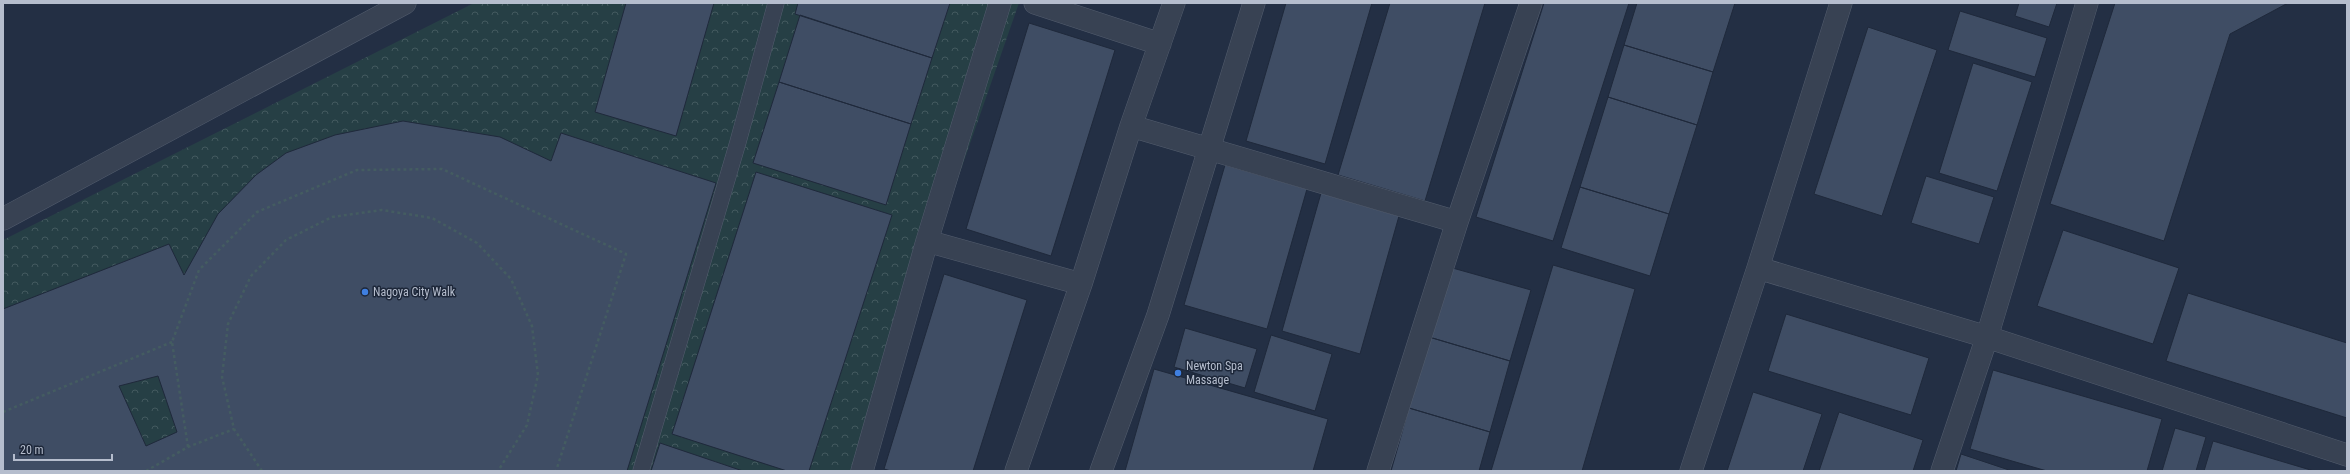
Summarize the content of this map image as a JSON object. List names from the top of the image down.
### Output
{
  "places": ["Nagoya City Walk", "Newton Spa Massage"],
  "scale_bar": "20 m"
}
